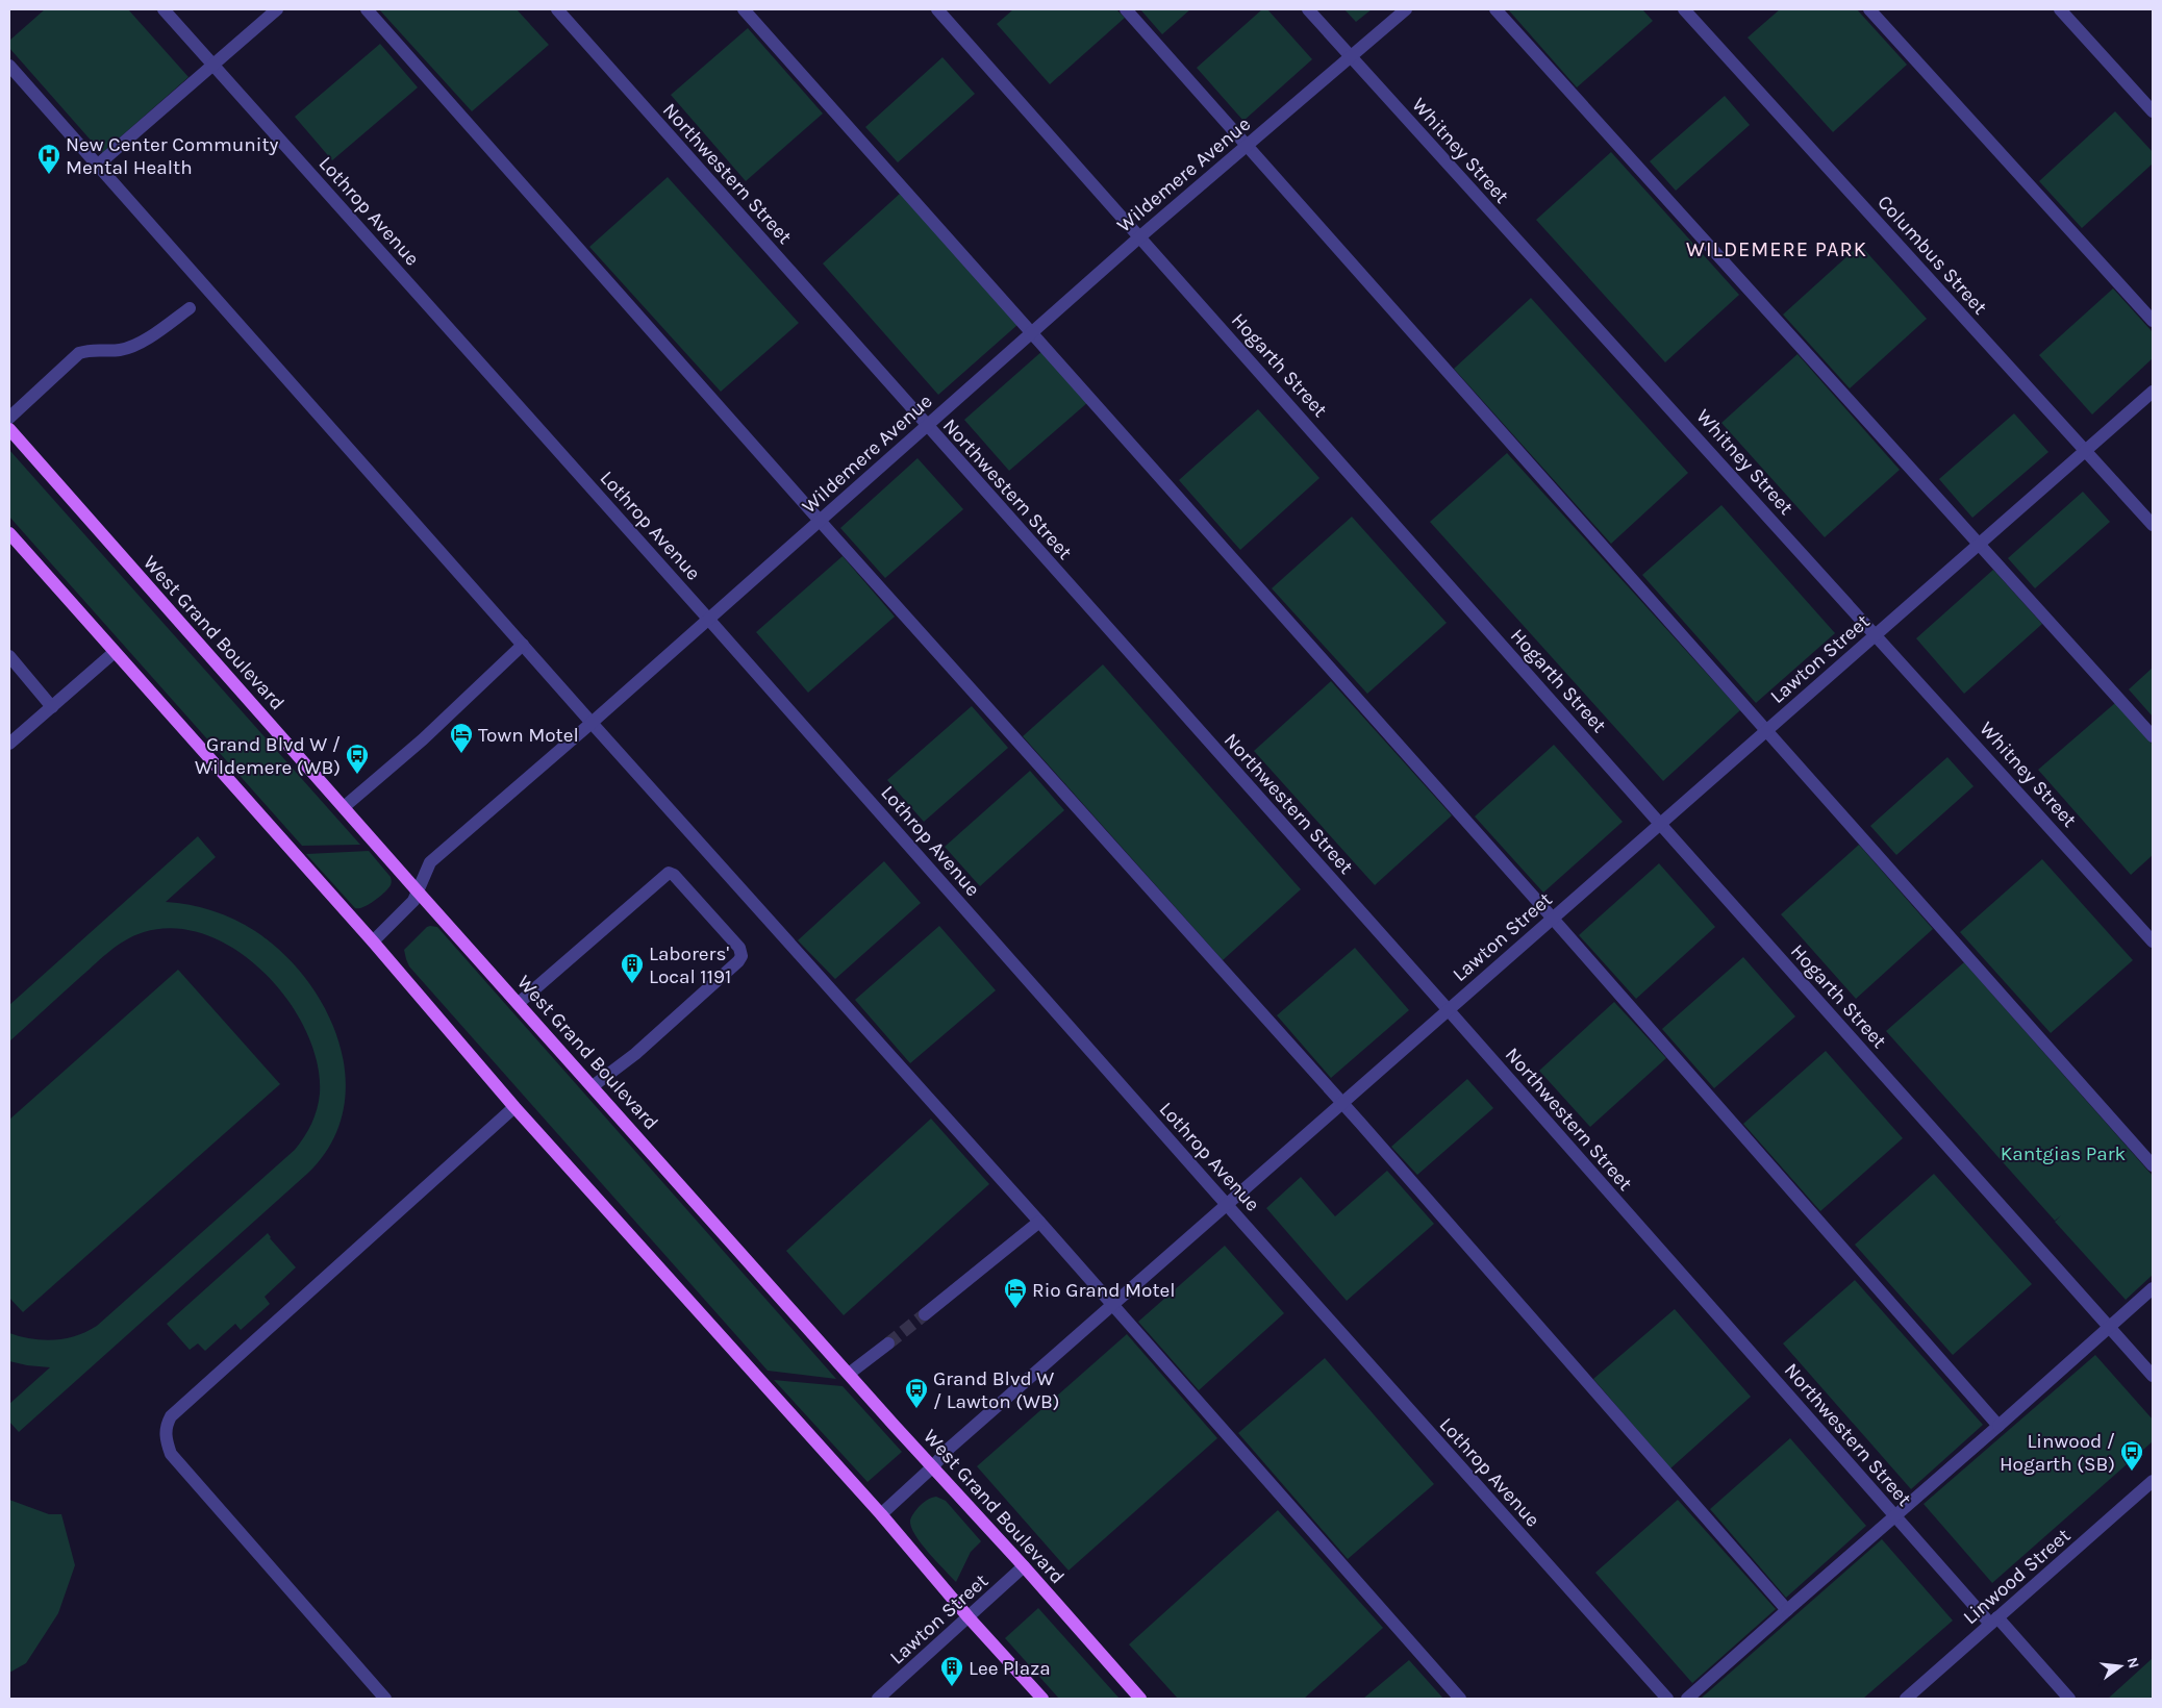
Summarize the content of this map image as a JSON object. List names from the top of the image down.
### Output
{
  "streets": {
    "main road": ["West Grand Boulevard"],
    "street": [
      "Whitney Street",
      "Northwestern Street",
      "Wildemere Avenue",
      "Lothrop Avenue",
      "Columbus Street",
      "Hogarth Street",
      "Lawton Street",
      "Linwood Street"
    ]
  },
  "crossings": [
    ["Whitney Street", "Wildemere Avenue"],
    ["Whitney Street", "Lawton Street"],
    ["Northwestern Street", "Wildemere Avenue"],
    ["Northwestern Street", "Lawton Street"],
    ["Northwestern Street", "Linwood Street"],
    ["Wildemere Avenue", "Lothrop Avenue"],
    ["Wildemere Avenue", "Hogarth Street"],
    ["Wildemere Avenue", "West Grand Boulevard"],
    ["Lothrop Avenue", "Lawton Street"],
    ["Columbus Street", "Lawton Street"],
    ["Hogarth Street", "Lawton Street"],
    ["West Grand Boulevard", "Lawton Street"]
  ],
  "districts": ["WILDEMERE PARK"],
  "parks": ["Kantgias Park"],
  "places": {
    "hospital": ["New Center Community Mental Health"],
    "hotel": ["Town Motel", "Rio Grand Motel"],
    "bus stop": ["Grand Blvd W / Wildemere (WB)", "Grand Blvd W / Lawton (WB)", "Linwood / Hogarth (SB)"],
    "building": ["Laborers' Local 1191", "Lee Plaza"]
  },
  "north": "right"
}
